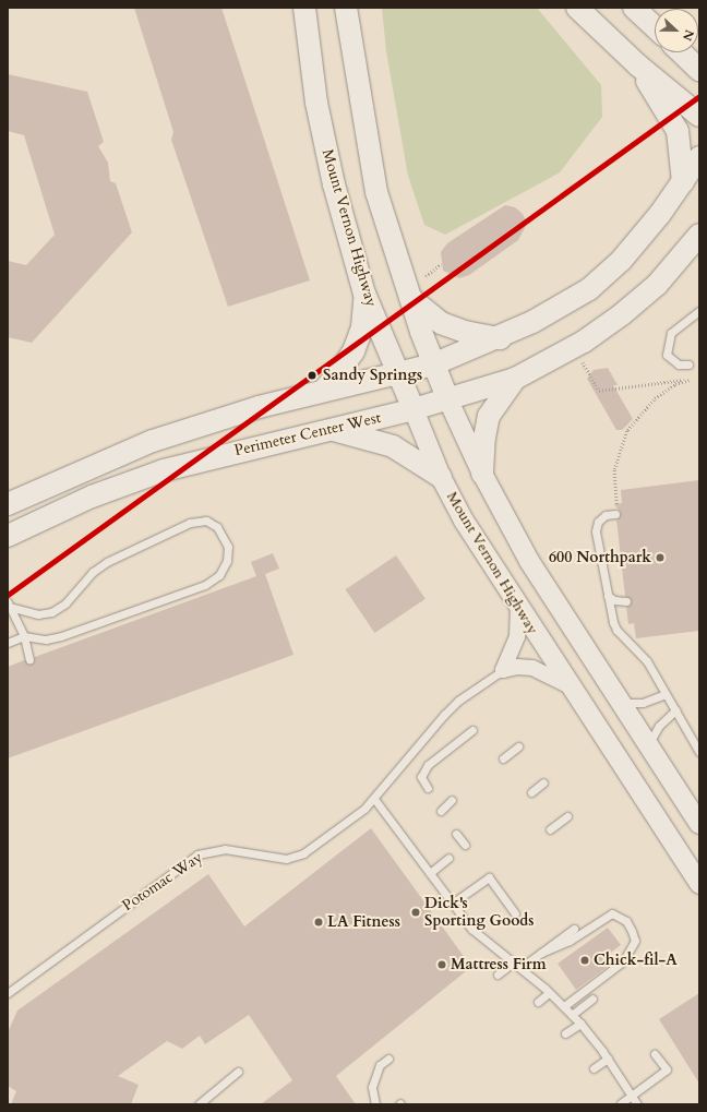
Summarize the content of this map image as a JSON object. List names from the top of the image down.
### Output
{
  "streets": {
    "main road": ["Mount Vernon Highway", "Perimeter Center West"],
    "street": ["Potomac Way"]
  },
  "crossings": [
    ["Mount Vernon Highway", "Perimeter Center West"],
    ["Mount Vernon Highway", "Potomac Way"]
  ],
  "places": [
    "Sandy Springs",
    "600 Northpark",
    "Dick's Sporting Goods",
    "LA Fitness",
    "Chick-fil-A",
    "Mattress Firm"
  ],
  "north": "right"
}
